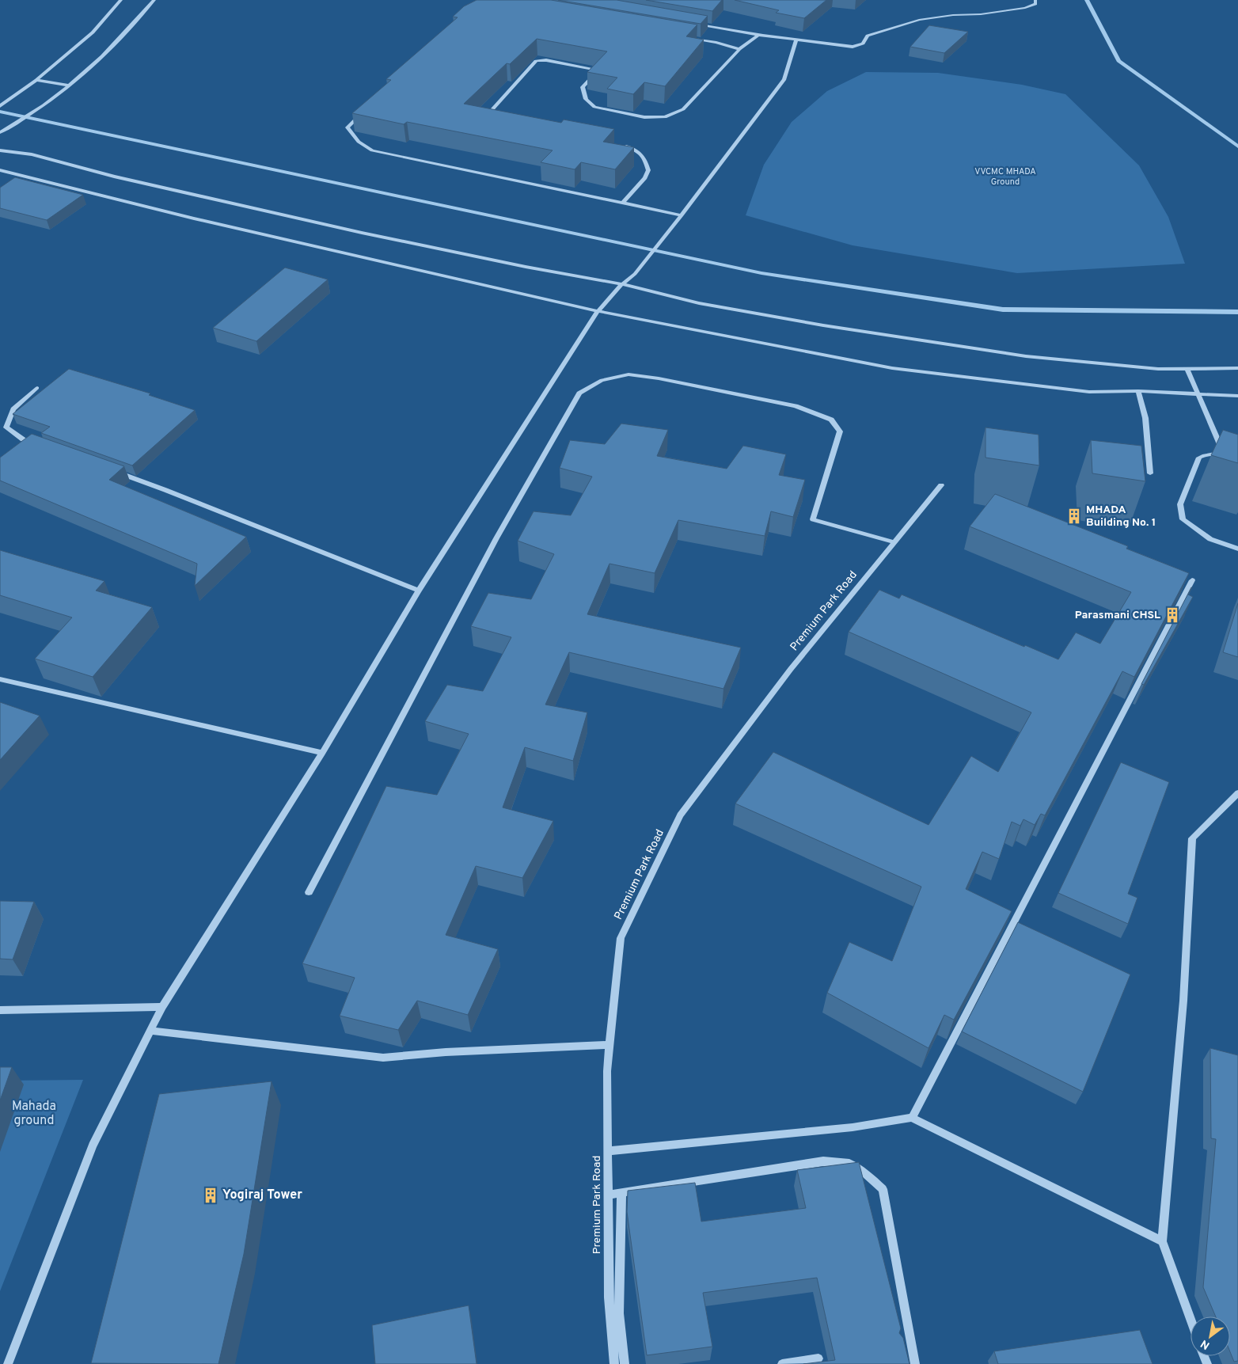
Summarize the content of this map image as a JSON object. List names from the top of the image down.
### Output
{
  "streets": {
    "street": ["Premium Park Road"]
  },
  "parks": ["VVCMC MHADA Ground", "Mahada ground"],
  "places": {
    "building": ["MHADA Building No. 1", "Parasmani CHSL", "Yogiraj Tower"]
  },
  "north": "bottom left"
}
